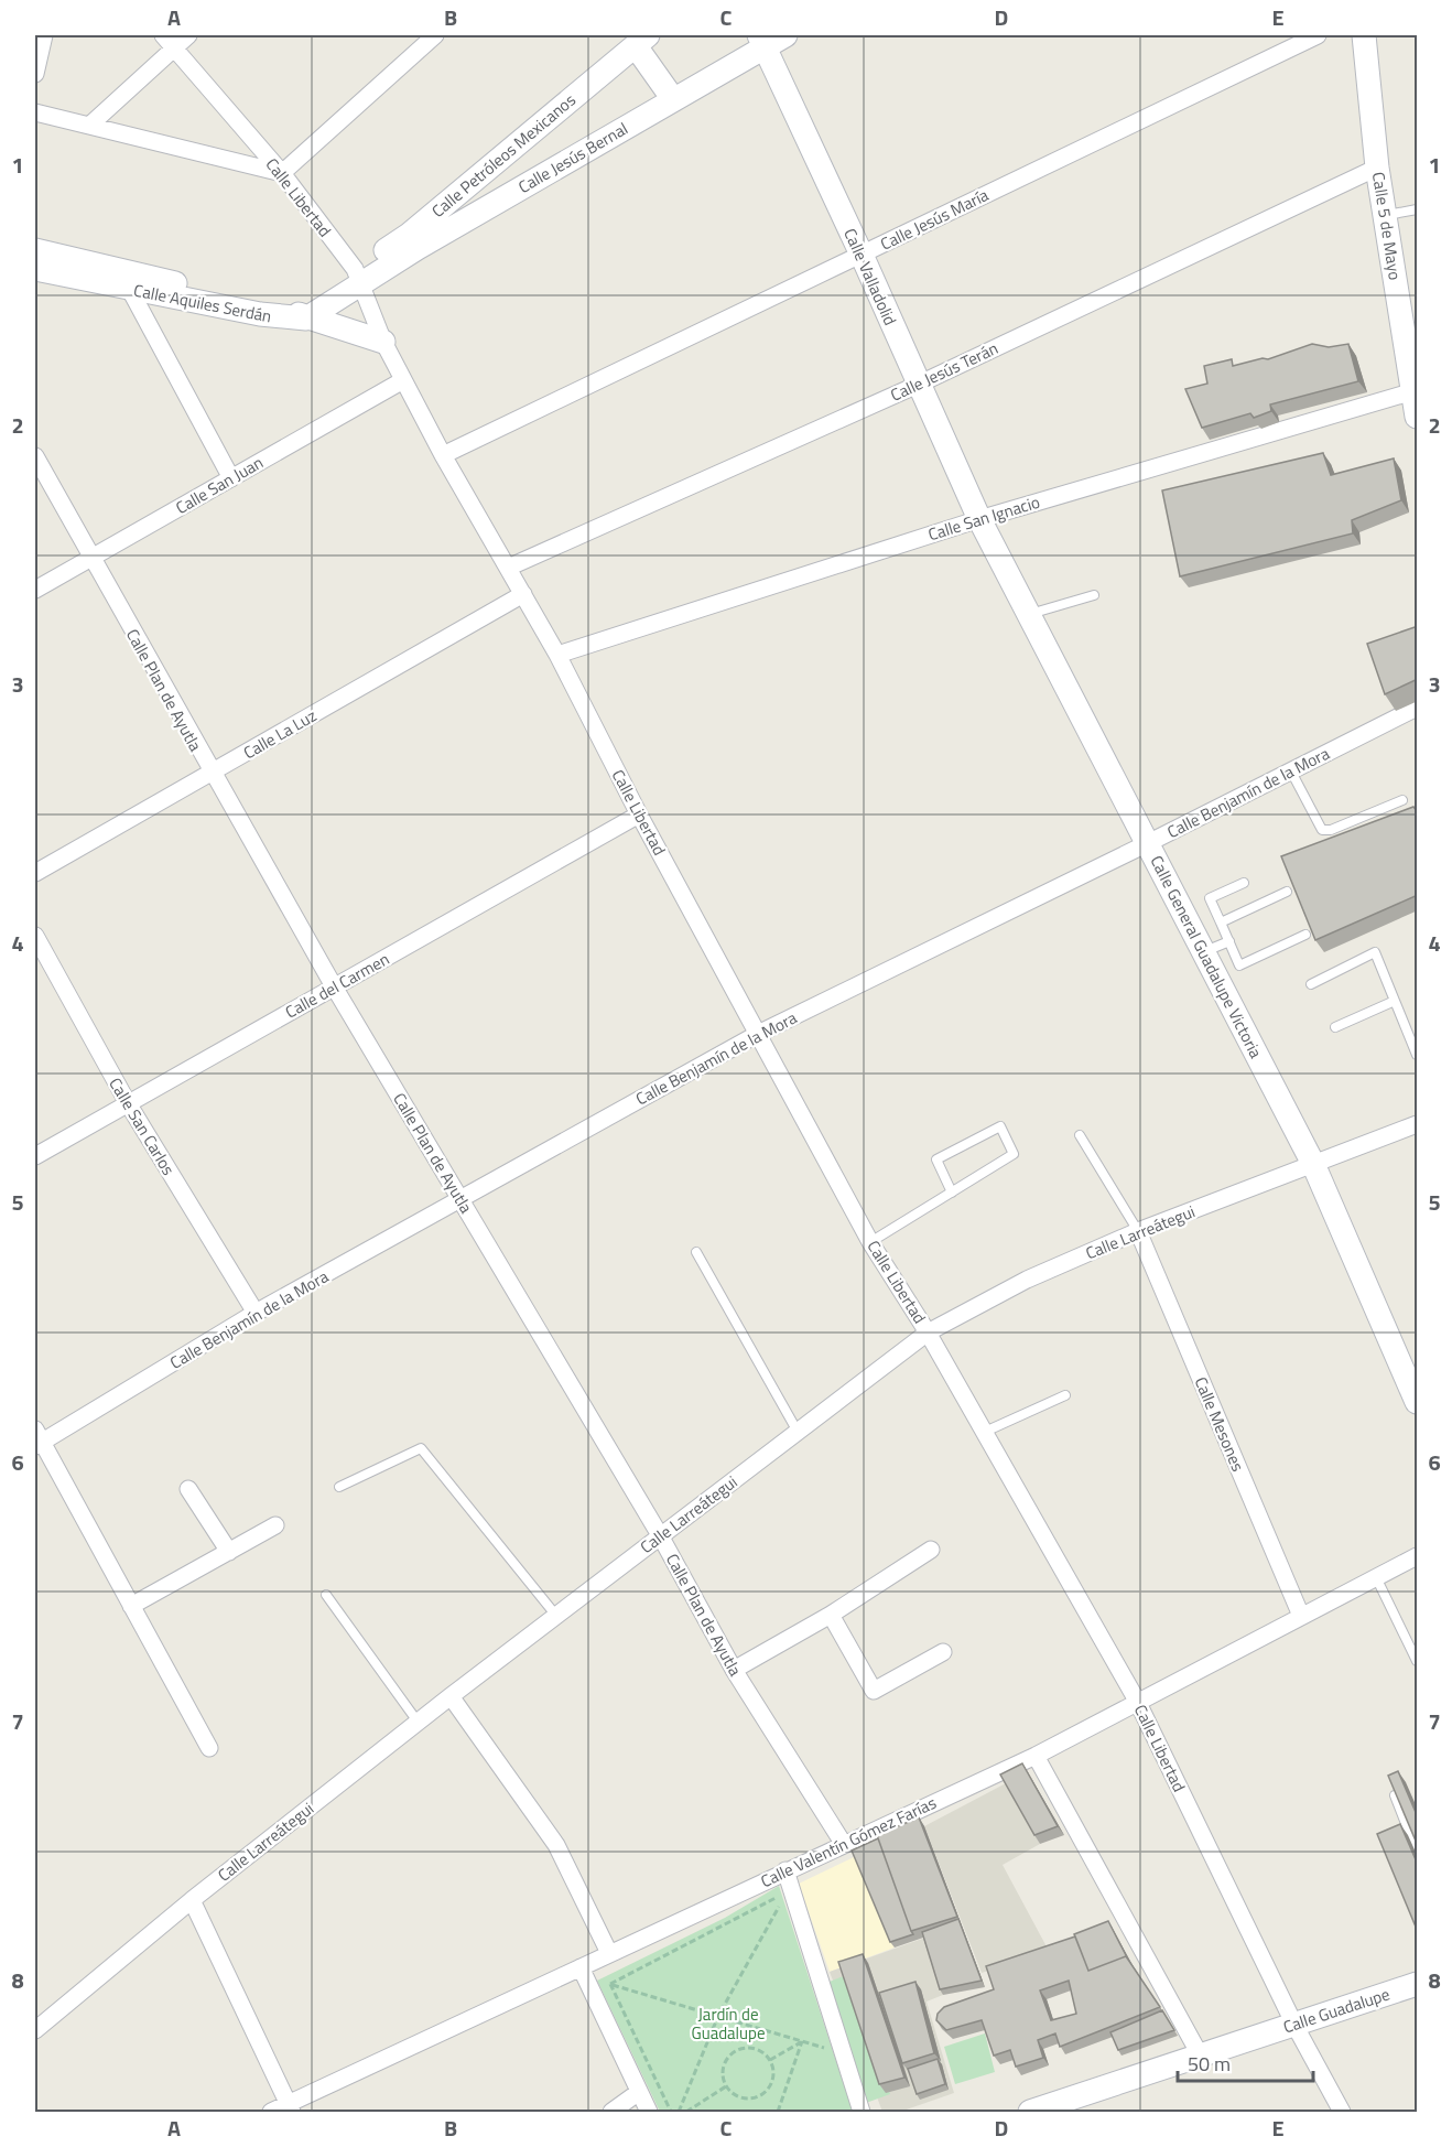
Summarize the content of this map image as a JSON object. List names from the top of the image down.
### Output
{
  "streets": {
    "street": [
      "Calle Petróleos Mexicanos",
      "Calle Jesús Bernal",
      "Calle Libertad",
      "Calle Jesús María",
      "Calle 5 de Mayo",
      "Calle Valladolid",
      "Calle Aquiles Serdán",
      "Calle Jesús Terán",
      "Calle San Juan",
      "Calle San Ignacio",
      "Calle Plan de Ayutla",
      "Calle La Luz",
      "Calle Benjamín de la Mora",
      "Calle General Guadalupe Victoria",
      "Calle del Carmen",
      "Calle San Carlos",
      "Calle Larreátegui",
      "Calle Mesones",
      "Calle Valentín Gómez Farías",
      "Calle Guadalupe"
    ]
  },
  "crossings": [
    ["Calle Petróleos Mexicanos", "Calle Jesús Bernal"],
    ["Calle Petróleos Mexicanos", "Calle Libertad"],
    ["Calle Jesús Bernal", "Calle Libertad"],
    ["Calle Jesús Bernal", "Calle Valladolid"],
    ["Calle Libertad", "Calle Jesús María"],
    ["Calle Libertad", "Calle Aquiles Serdán"],
    ["Calle Libertad", "Calle Jesús Terán"],
    ["Calle Libertad", "Calle San Juan"],
    ["Calle Libertad", "Calle San Ignacio"],
    ["Calle Libertad", "Calle La Luz"],
    ["Calle Libertad", "Calle Benjamín de la Mora"],
    ["Calle Libertad", "Calle del Carmen"],
    ["Calle Libertad", "Calle Larreátegui"],
    ["Calle Libertad", "Calle Valentín Gómez Farías"],
    ["Calle Libertad", "Calle Guadalupe"],
    ["Calle Jesús María", "Calle Valladolid"],
    ["Calle 5 de Mayo", "Calle Jesús Terán"],
    ["Calle 5 de Mayo", "Calle San Ignacio"],
    ["Calle Valladolid", "Calle Jesús Terán"],
    ["Calle Valladolid", "Calle San Ignacio"],
    ["Calle Valladolid", "Calle General Guadalupe Victoria"],
    ["Calle San Juan", "Calle Plan de Ayutla"],
    ["Calle San Ignacio", "Calle General Guadalupe Victoria"],
    ["Calle Plan de Ayutla", "Calle La Luz"],
    ["Calle Plan de Ayutla", "Calle Benjamín de la Mora"],
    ["Calle Plan de Ayutla", "Calle del Carmen"],
    ["Calle Plan de Ayutla", "Calle Larreátegui"],
    ["Calle Plan de Ayutla", "Calle Valentín Gómez Farías"],
    ["Calle Benjamín de la Mora", "Calle General Guadalupe Victoria"],
    ["Calle Benjamín de la Mora", "Calle San Carlos"],
    ["Calle General Guadalupe Victoria", "Calle Larreátegui"],
    ["Calle del Carmen", "Calle San Carlos"],
    ["Calle Larreátegui", "Calle Mesones"],
    ["Calle Mesones", "Calle Valentín Gómez Farías"]
  ],
  "parks": ["Jardín de Guadalupe"],
  "scale_bar": "50 m",
  "grid": {
    "columns": [
      "A",
      "B",
      "C",
      "D",
      "E"
    ],
    "rows": [
      "1",
      "2",
      "3",
      "4",
      "5",
      "6",
      "7",
      "8"
    ]
  }
}
